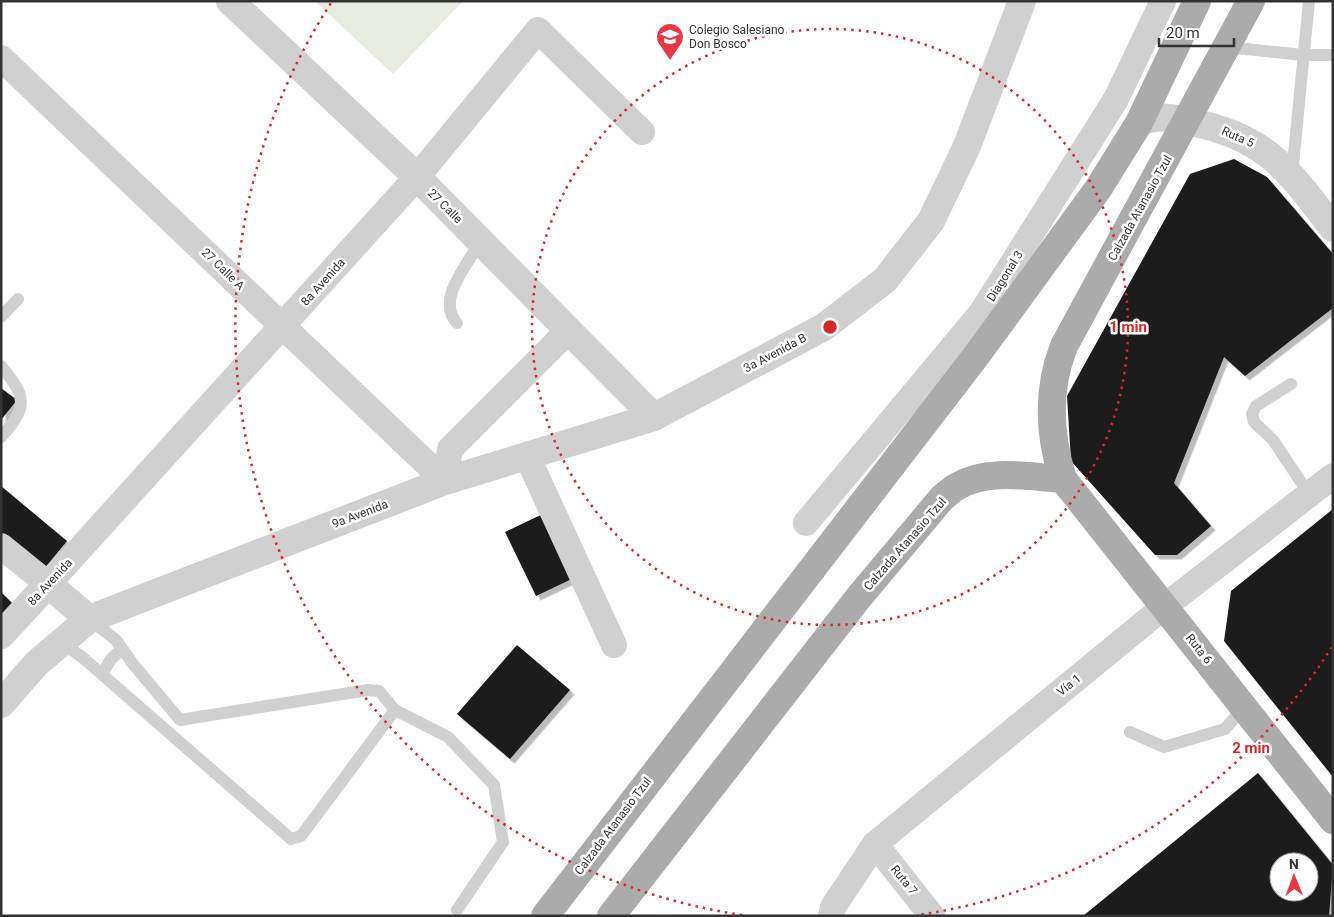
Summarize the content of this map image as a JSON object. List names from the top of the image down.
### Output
{
  "streets": {
    "main road": ["Calzada Atanasio Tzul", "Ruta 6"],
    "street": [
      "Ruta 5",
      "27 Calle",
      "27 Calle A",
      "Diagonal 3",
      "8a Avenida",
      "3a Avenida B",
      "9a Avenida",
      "Vía 1",
      "Ruta 7"
    ]
  },
  "crossings": [
    ["Ruta 5", "Calzada Atanasio Tzul"],
    ["27 Calle", "8a Avenida"],
    ["27 Calle", "3a Avenida B"],
    ["Calzada Atanasio Tzul", "Ruta 6"],
    ["27 Calle A", "8a Avenida"],
    ["27 Calle A", "3a Avenida B"],
    ["27 Calle A", "9a Avenida"],
    ["3a Avenida B", "9a Avenida"],
    ["Ruta 6", "Vía 1"],
    ["Vía 1", "Ruta 7"]
  ],
  "places": {
    "school or university": ["Colegio Salesiano Don Bosco"]
  },
  "scale_bar": "20 m",
  "north": "top",
  "rings": ["1 min", "2 min"]
}
